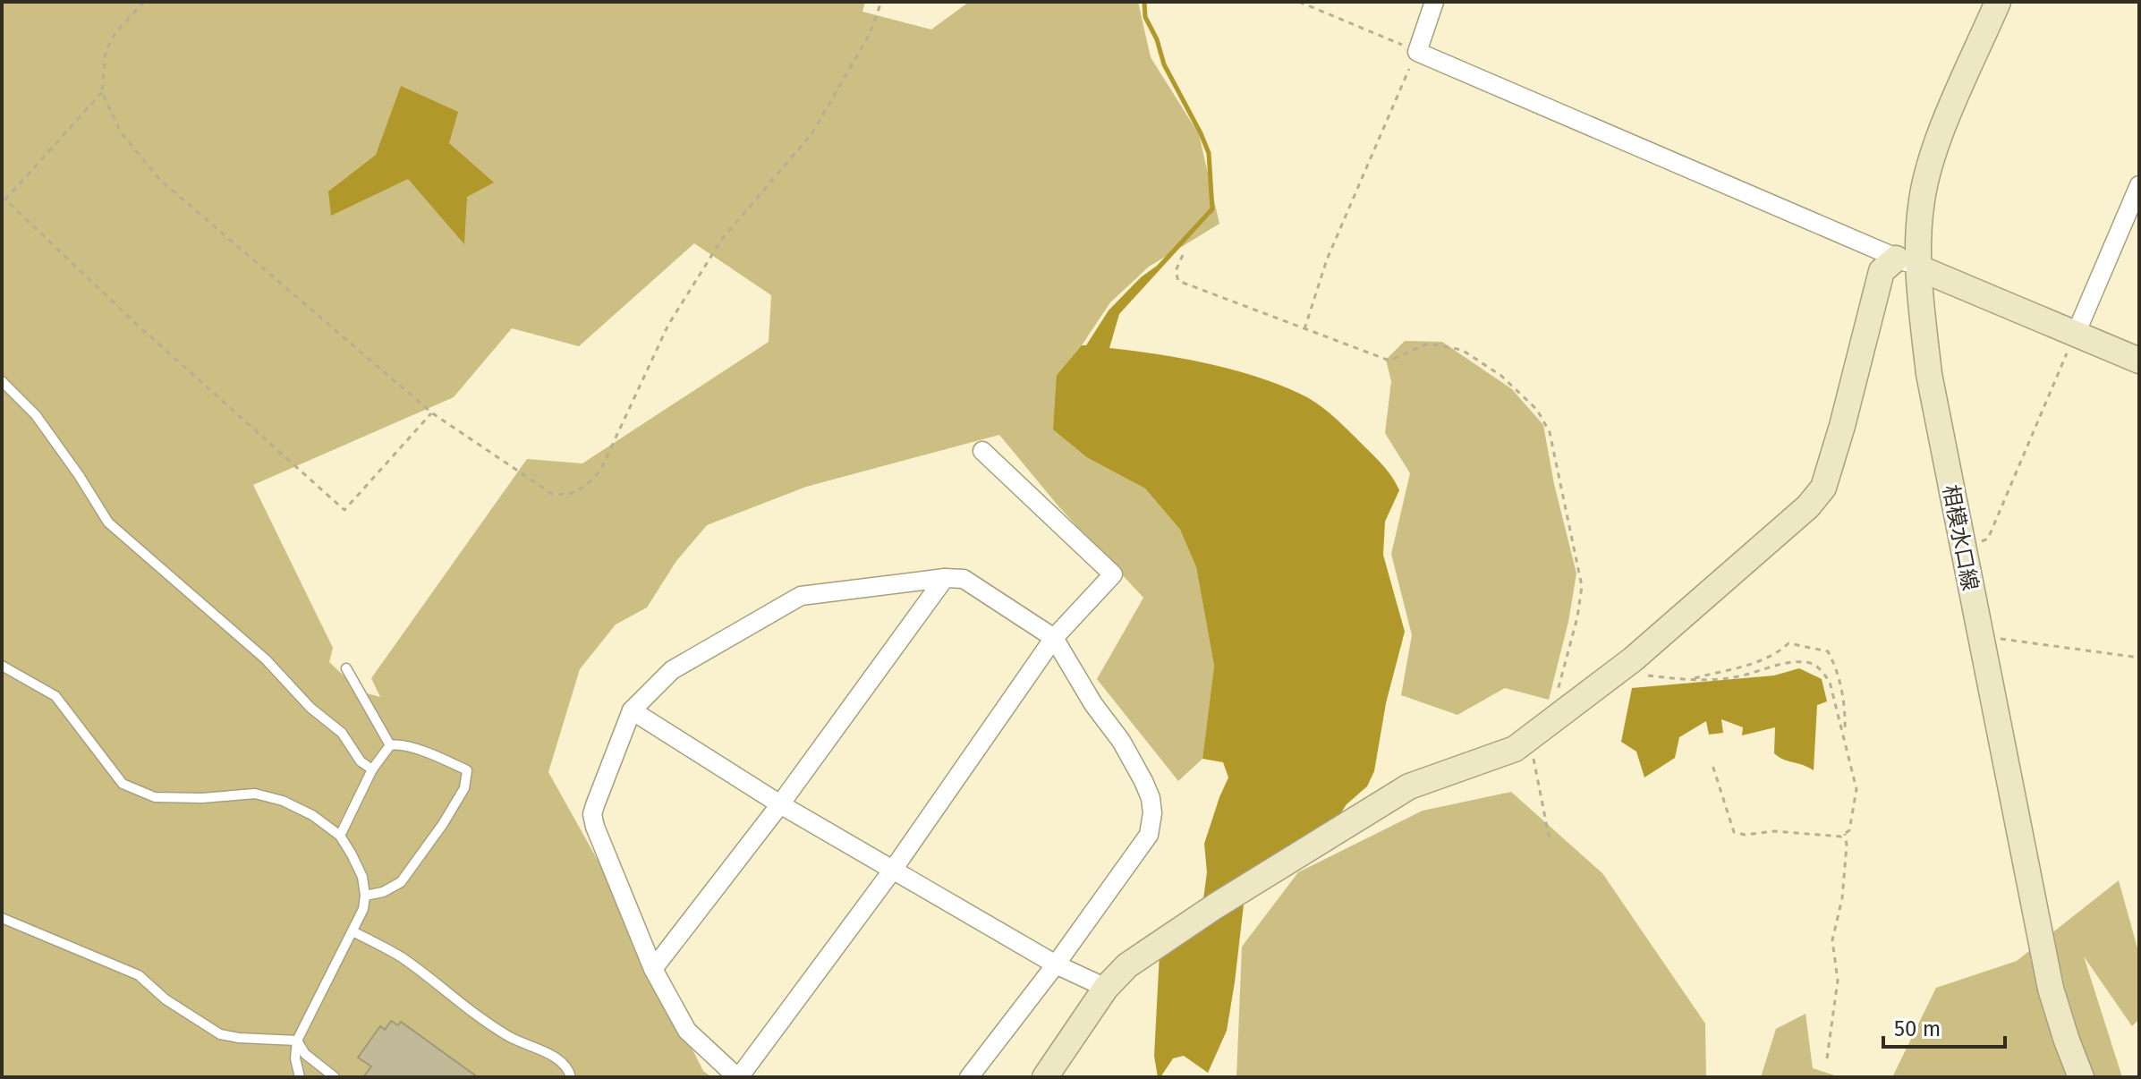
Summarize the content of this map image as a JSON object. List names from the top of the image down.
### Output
{
  "streets": {
    "street": ["相模水口線"]
  },
  "scale_bar": "50 m"
}
